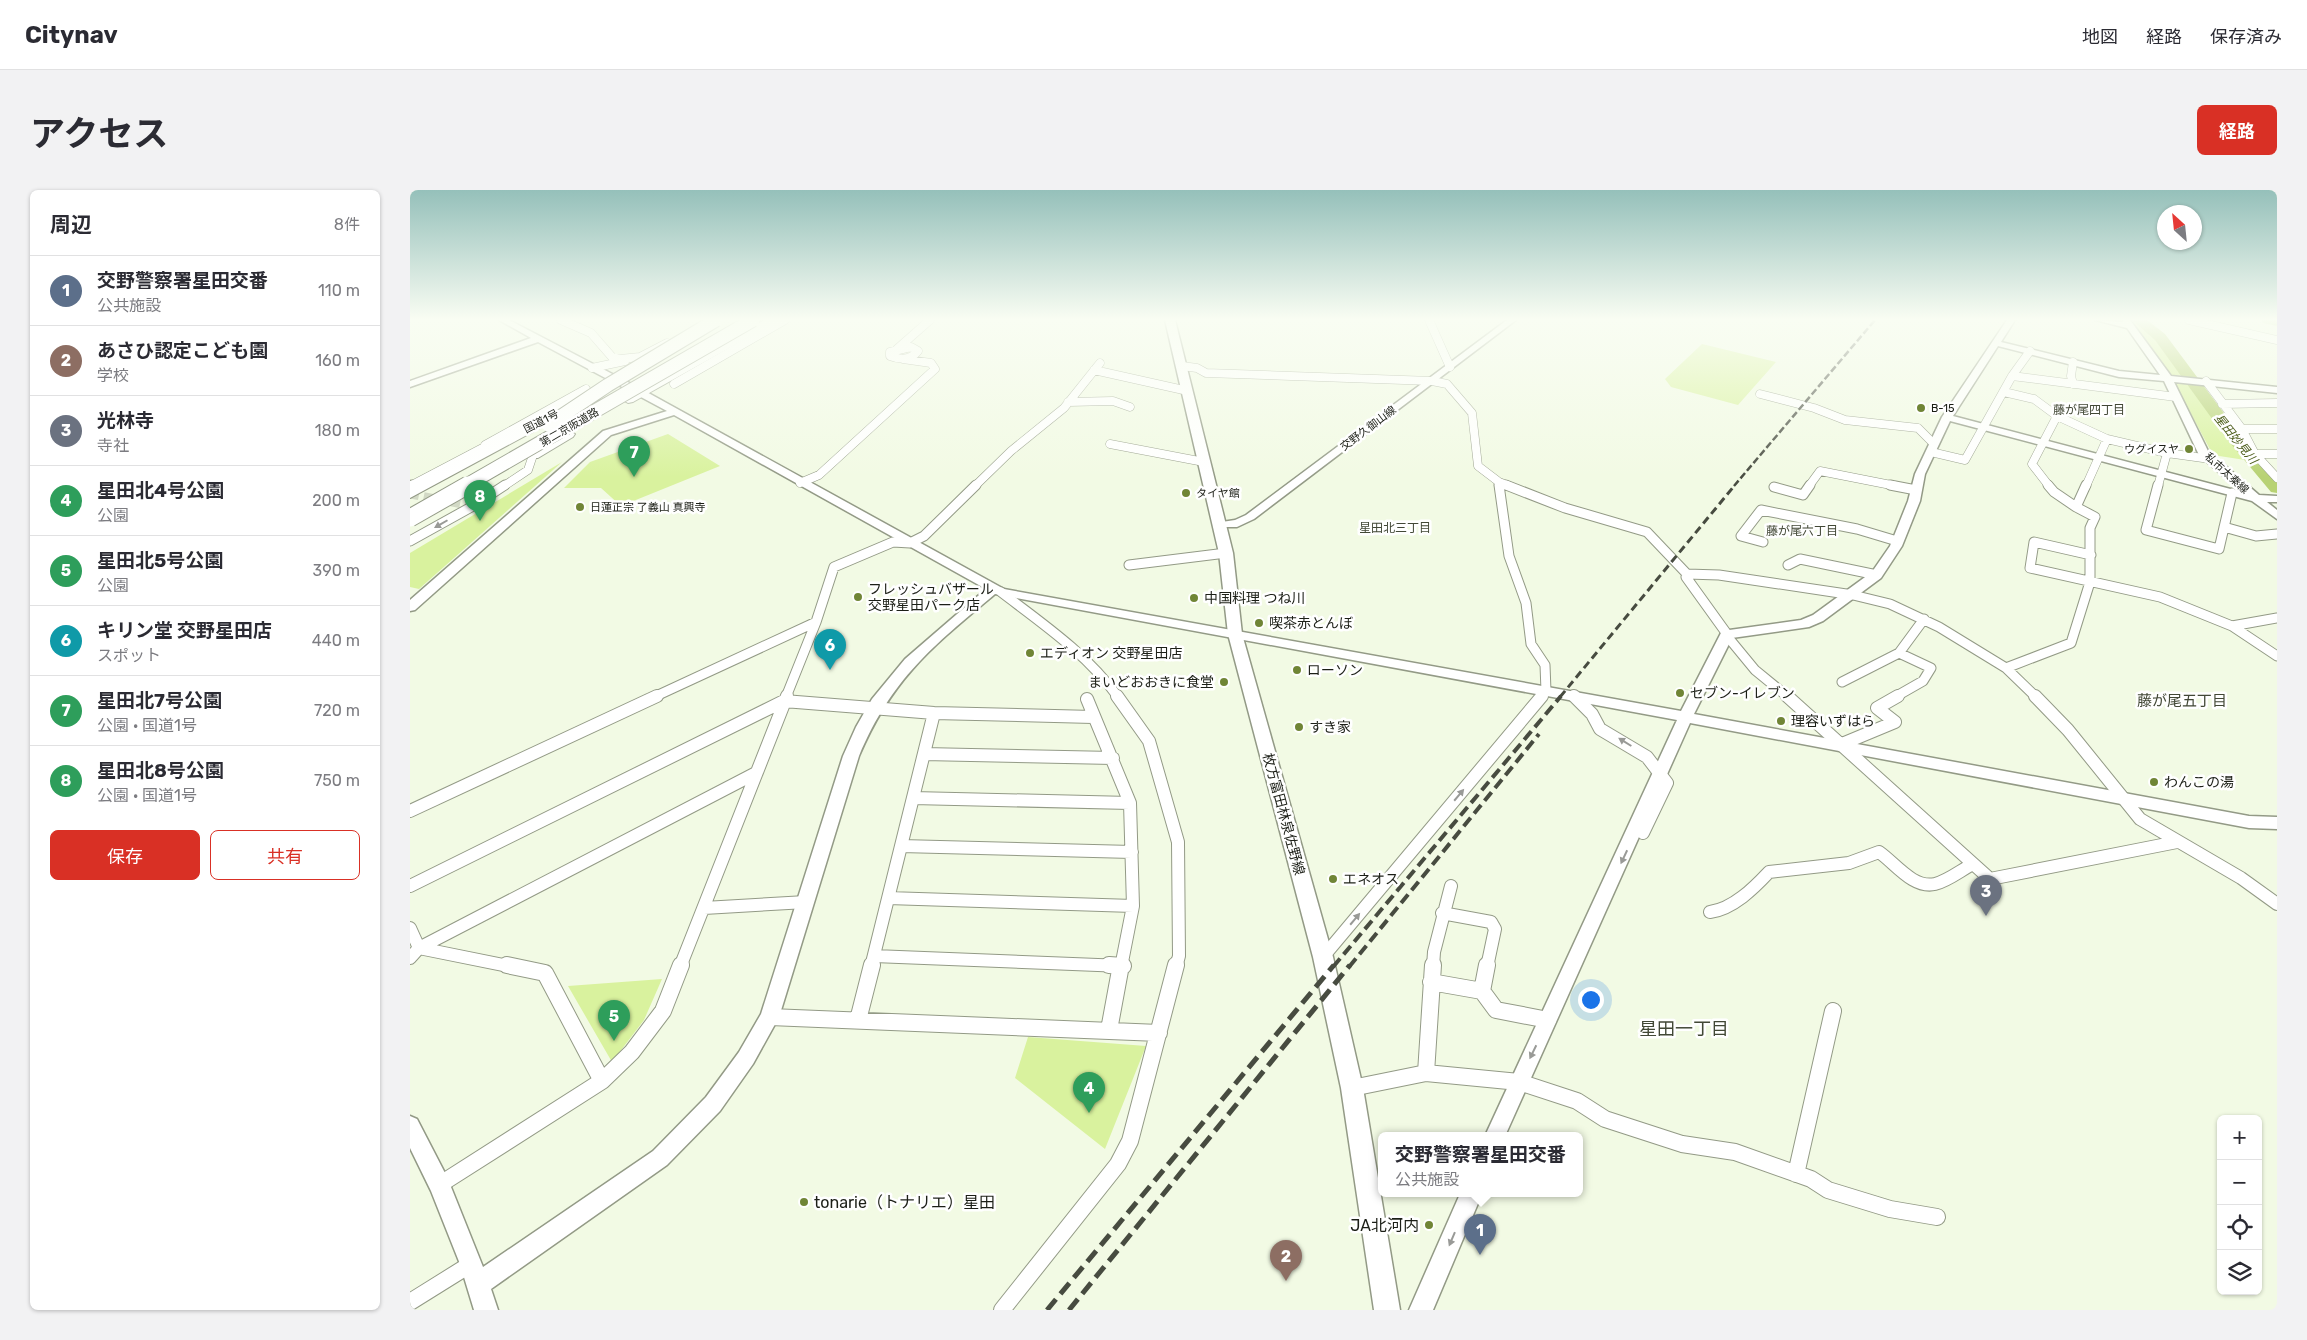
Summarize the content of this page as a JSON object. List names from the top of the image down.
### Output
{
  "streets": {
    "highway": ["国道1号", "第二京阪道路"],
    "main road": ["枚方富田林泉佐野線"],
    "street": ["交野久御山線", "私市太秦線"]
  },
  "crossings": [
    ["国道1号", "第二京阪道路"],
    ["交野久御山線", "枚方富田林泉佐野線"]
  ],
  "districts": [
    "藤が尾四丁目",
    "星田北三丁目",
    "藤が尾六丁目",
    "藤が尾五丁目",
    "星田一丁目"
  ],
  "water": ["星田妙見川"],
  "places": [
    "B-15",
    "ウグイスヤ",
    "タイヤ館",
    "日蓮正宗 了義山 真興寺",
    "フレッシュバザール 交野星田パーク店",
    "中国料理 つね川",
    "喫茶赤とんぼ",
    "エディオン 交野星田店",
    "ローソン",
    "まいどおおきに食堂",
    "セブン-イレブン",
    "理容いずはら",
    "すき家",
    "わんこの湯",
    "エネオス",
    "tonarie（トナリエ）星田",
    "JA北河内"
  ],
  "north": "top left",
  "page": {
    "header": "Citynav",
    "nav": ["地図", "経路", "保存済み"],
    "title": "アクセス",
    "buttons": [
      "経路",
      ["保存", "共有"]
    ],
    "heading": ["周辺", "8件"],
    "list": [
      {
        "mark": "1",
        "name": "交野警察署星田交番",
        "note": "公共施設",
        "value": "110 m"
      },
      {
        "mark": "2",
        "name": "あさひ認定こども園",
        "note": "学校",
        "value": "160 m"
      },
      {
        "mark": "3",
        "name": "光林寺",
        "note": "寺社",
        "value": "180 m"
      },
      {
        "mark": "4",
        "name": "星田北4号公園",
        "note": "公園",
        "value": "200 m"
      },
      {
        "mark": "5",
        "name": "星田北5号公園",
        "note": "公園",
        "value": "390 m"
      },
      {
        "mark": "6",
        "name": "キリン堂 交野星田店",
        "note": "スポット",
        "value": "440 m"
      },
      {
        "mark": "7",
        "name": "星田北7号公園",
        "note": "公園 · 国道1号",
        "value": "720 m"
      },
      {
        "mark": "8",
        "name": "星田北8号公園",
        "note": "公園 · 国道1号",
        "value": "750 m"
      }
    ],
    "pins": [
      "7",
      "8",
      "6",
      "3",
      "5",
      "4",
      "1",
      "2"
    ],
    "map_buttons": ["+", "−"],
    "popup": ["交野警察署星田交番", "公共施設"]
  }
}
